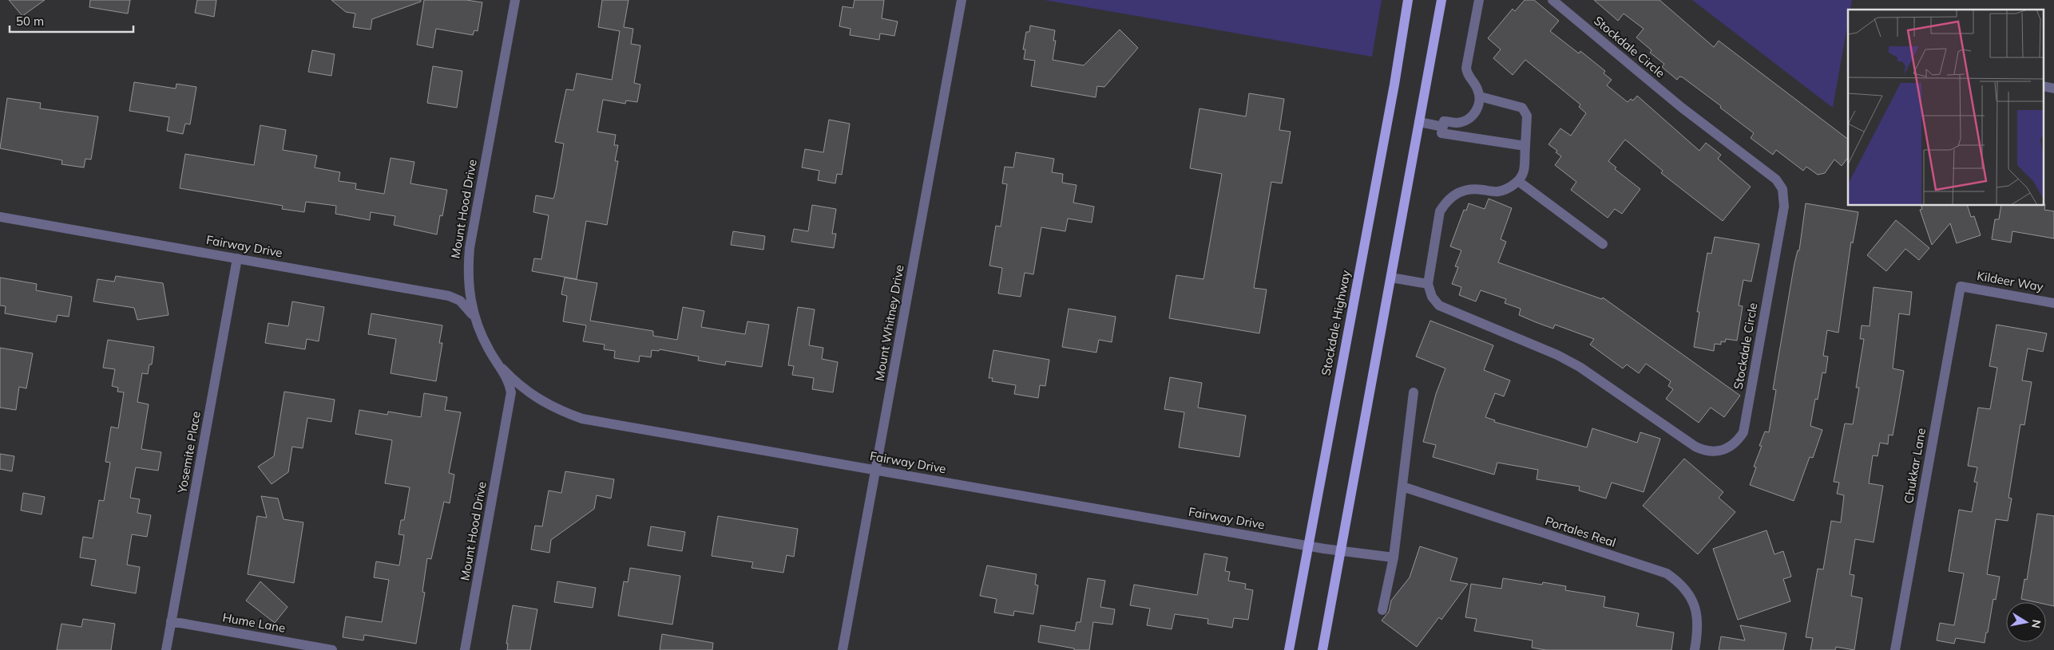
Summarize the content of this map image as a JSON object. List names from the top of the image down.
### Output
{
  "streets": {
    "main road": ["Stockdale Highway"],
    "street": [
      "Stockdale Circle",
      "Mount Hood Drive",
      "Fairway Drive",
      "Kildeer Way",
      "Mount Whitney Drive",
      "Yosemite Place",
      "Chukkar Lane",
      "Portales Real",
      "Hume Lane"
    ]
  },
  "crossings": [
    ["Mount Hood Drive", "Fairway Drive"],
    ["Fairway Drive", "Mount Whitney Drive"],
    ["Fairway Drive", "Stockdale Highway"],
    ["Fairway Drive", "Yosemite Place"],
    ["Kildeer Way", "Chukkar Lane"],
    ["Yosemite Place", "Hume Lane"]
  ],
  "scale_bar": "50 m",
  "north": "right"
}
